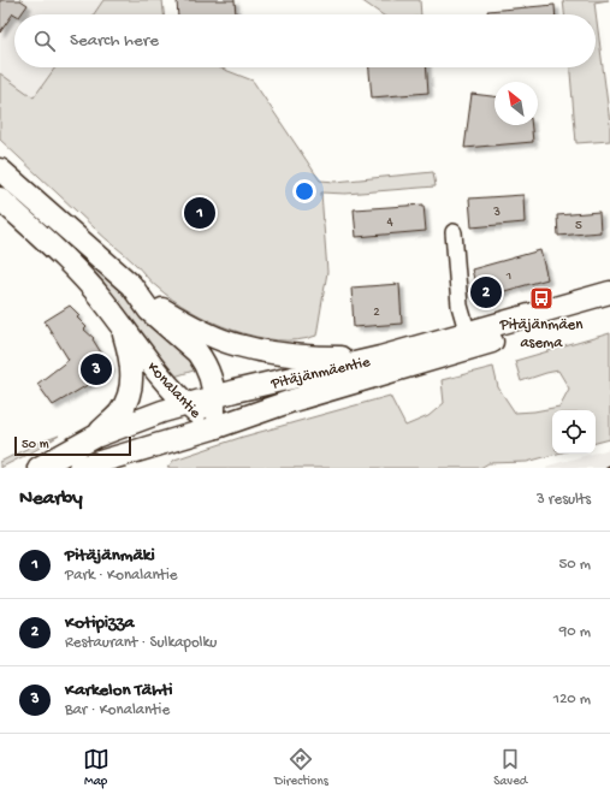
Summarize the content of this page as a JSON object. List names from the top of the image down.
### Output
{
  "streets": {
    "main road": ["Pitäjänmäentie", "Konalantie"]
  },
  "crossings": [
    ["Pitäjänmäentie", "Konalantie"]
  ],
  "places": {
    "bus stop": ["Pitäjänmäen asema"]
  },
  "house_numbers": [
    "3",
    "4",
    "5",
    "1",
    "2"
  ],
  "scale_bar": "50 m",
  "north": "top left",
  "page": {
    "search": "Search here",
    "pins": ["1", "2", "3"],
    "scale": "50 m",
    "heading": ["Nearby", "3 results"],
    "list": [
      {
        "mark": "1",
        "name": "Pitäjänmäki",
        "note": "Park · Konalantie",
        "value": "50 m"
      },
      {
        "mark": "2",
        "name": "Kotipizza",
        "note": "Restaurant · Sulkapolku",
        "value": "90 m"
      },
      {
        "mark": "3",
        "name": "Karkelon Tähti",
        "note": "Bar · Konalantie",
        "value": "120 m"
      }
    ],
    "nav": ["Map", "Directions", "Saved"]
  }
}
